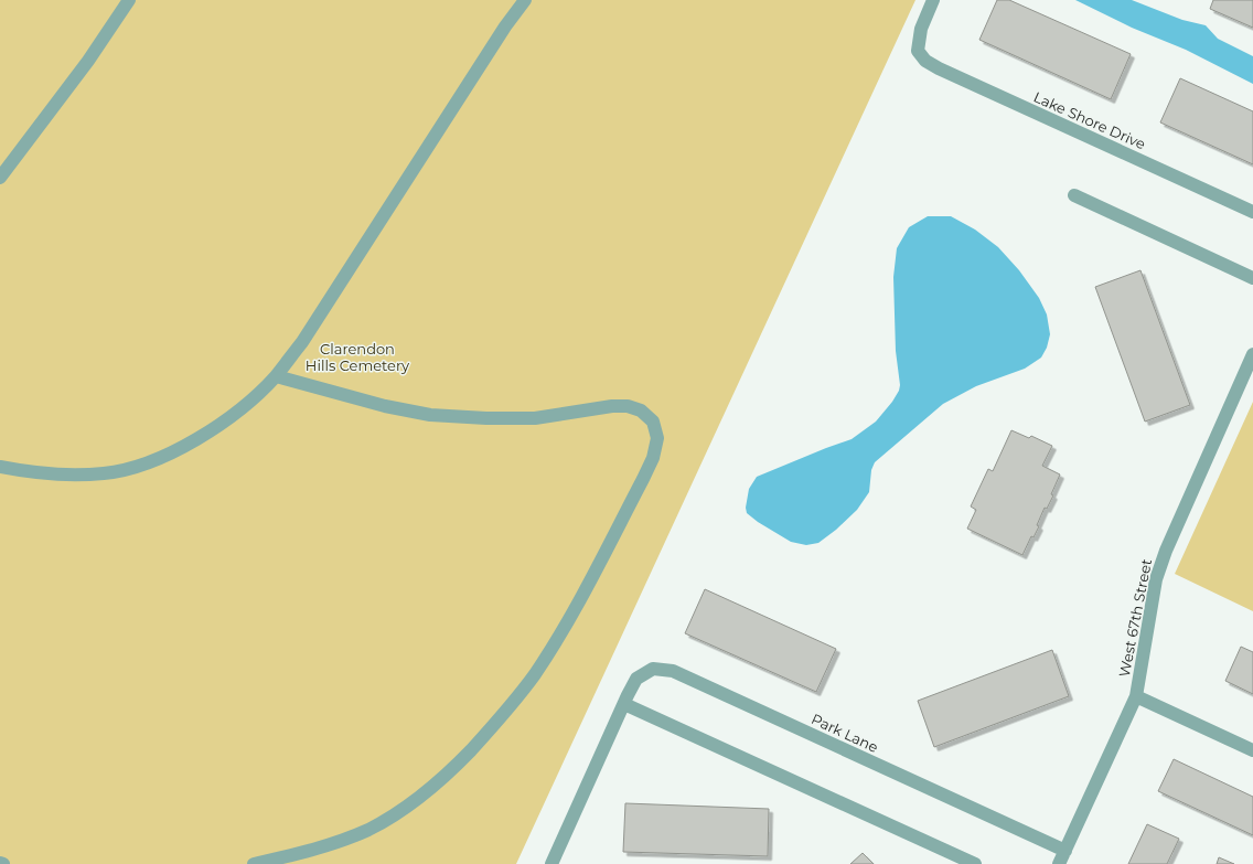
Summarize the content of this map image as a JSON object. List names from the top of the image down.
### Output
{
  "streets": {
    "street": ["Lake Shore Drive", "West 67th Street", "Park Lane"]
  },
  "crossings": [
    ["West 67th Street", "Park Lane"]
  ],
  "parks": ["Clarendon Hills Cemetery"]
}
